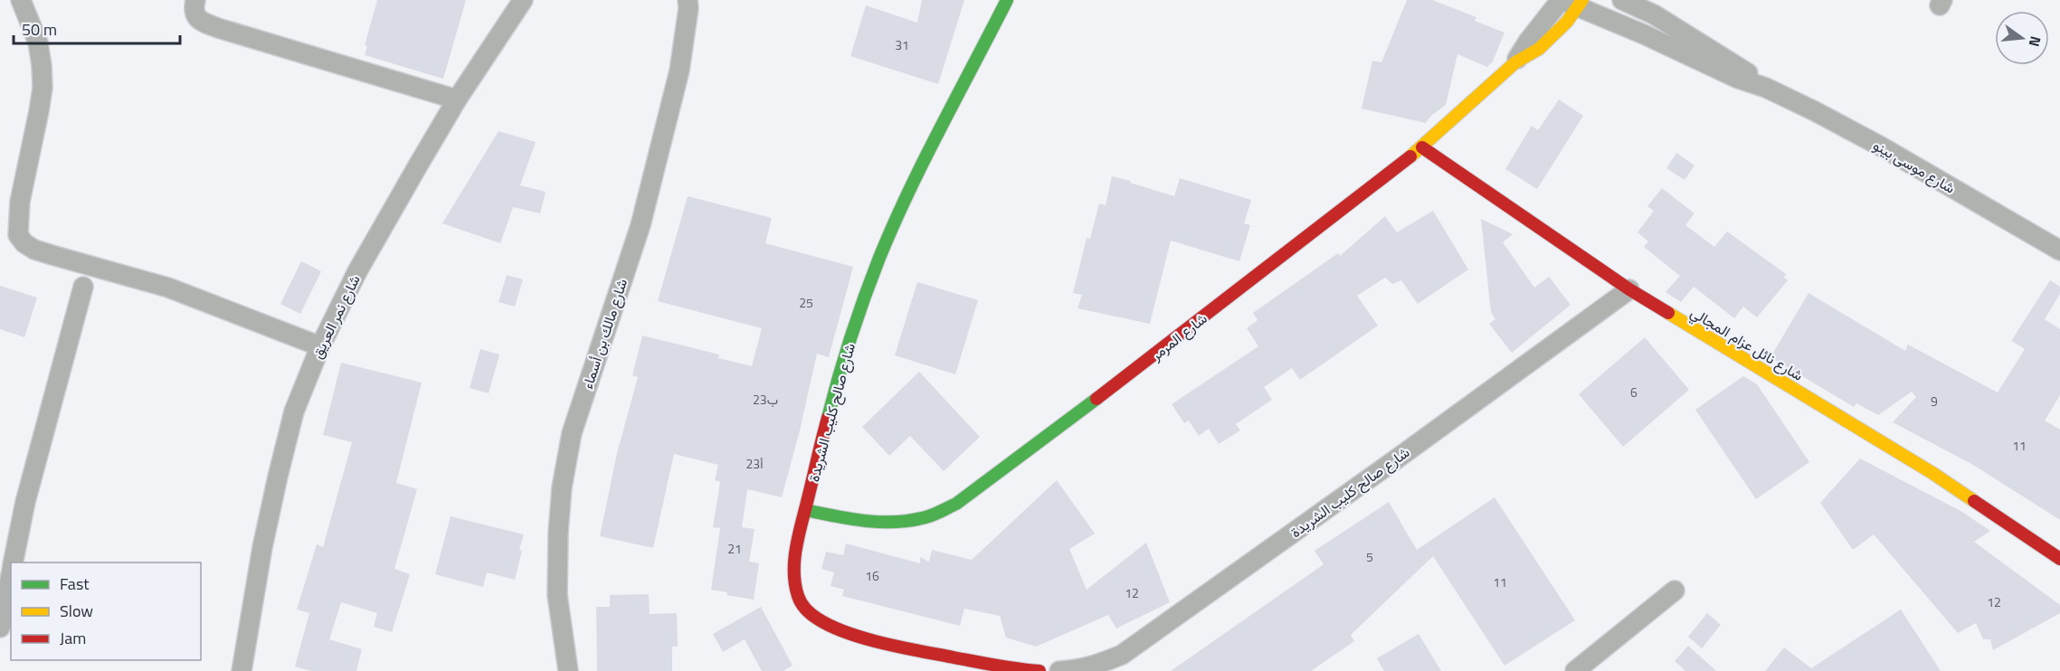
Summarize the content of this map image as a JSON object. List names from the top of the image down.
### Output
{
  "streets": {
    "street": [
      "شارع موسى بينو",
      "شارع نمر العريق",
      "شارع مالك بن أسماء",
      "شارع المرمر",
      "شارع نائل عزام المجالي",
      "شارع صالح كليب الشريدة"
    ]
  },
  "crossings": [
    ["شارع موسى بينو", "شارع المرمر"],
    ["شارع المرمر", "شارع نائل عزام المجالي"],
    ["شارع المرمر", "شارع صالح كليب الشريدة"],
    ["شارع نائل عزام المجالي", "شارع صالح كليب الشريدة"]
  ],
  "house_numbers": [
    "31",
    "25",
    "6",
    "ب23",
    "9",
    "11",
    "أ23",
    "21",
    "5",
    "16",
    "11",
    "12",
    "12"
  ],
  "legend": ["Fast", "Slow", "Jam"],
  "scale_bar": "50 m",
  "north": "right"
}
